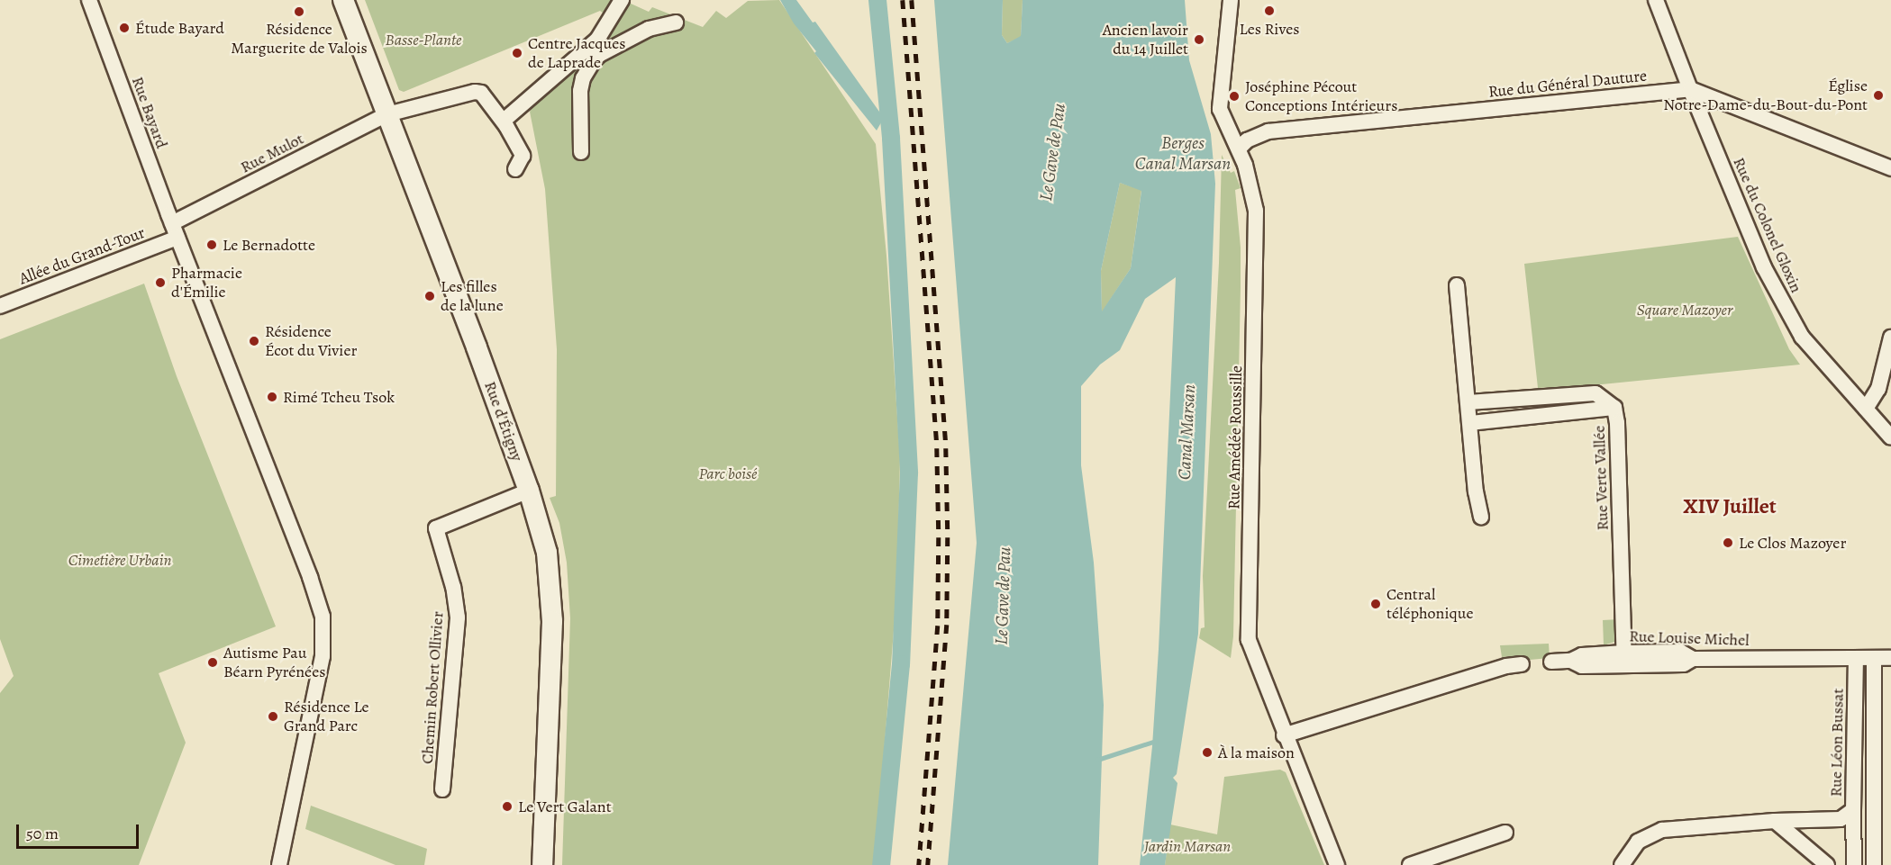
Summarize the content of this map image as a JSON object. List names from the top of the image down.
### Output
{
  "streets": {
    "street": [
      "Rue du Général Dauture",
      "Rue Bayard",
      "Rue Mulot",
      "Rue du Colonel Gloxin",
      "Allée du Grand-Tour",
      "Rue d'Étigny",
      "Rue Amédée Roussille",
      "Rue Verte Vallée",
      "Rue Louise Michel",
      "Chemin Robert Ollivier",
      "Rue Léon Bussat"
    ]
  },
  "crossings": [
    ["Rue du Général Dauture", "Rue du Colonel Gloxin"],
    ["Rue du Général Dauture", "Rue Amédée Roussille"],
    ["Rue Bayard", "Rue Mulot"],
    ["Rue Bayard", "Allée du Grand-Tour"],
    ["Rue Mulot", "Rue d'Étigny"],
    ["Rue d'Étigny", "Chemin Robert Ollivier"],
    ["Rue Verte Vallée", "Rue Louise Michel"],
    ["Rue Louise Michel", "Rue Léon Bussat"]
  ],
  "districts": ["XIV Juillet"],
  "water": ["Berges Canal Marsan", "Le Gave de Pau", "Canal Marsan"],
  "parks": [
    "Basse-Plante",
    "Square Mazoyer",
    "Parc boisé",
    "Cimetière Urbain",
    "Jardin Marsan"
  ],
  "places": [
    "Les Rives",
    "Résidence Marguerite de Valois",
    "Étude Bayard",
    "Ancien lavoir du 14 Juillet",
    "Centre Jacques de Laprade",
    "Église Notre-Dame-du-Bout-du-Pont",
    "Joséphine Pécout Conceptions Intérieurs",
    "Le Bernadotte",
    "Pharmacie d'Émilie",
    "Les filles de la lune",
    "Résidence Écot du Vivier",
    "Rimé Tcheu Tsok",
    "Le Clos Mazoyer",
    "Central téléphonique",
    "Autisme Pau Béarn Pyrénées",
    "Résidence Le Grand Parc",
    "À la maison",
    "Le Vert Galant"
  ],
  "scale_bar": "50 m"
}
